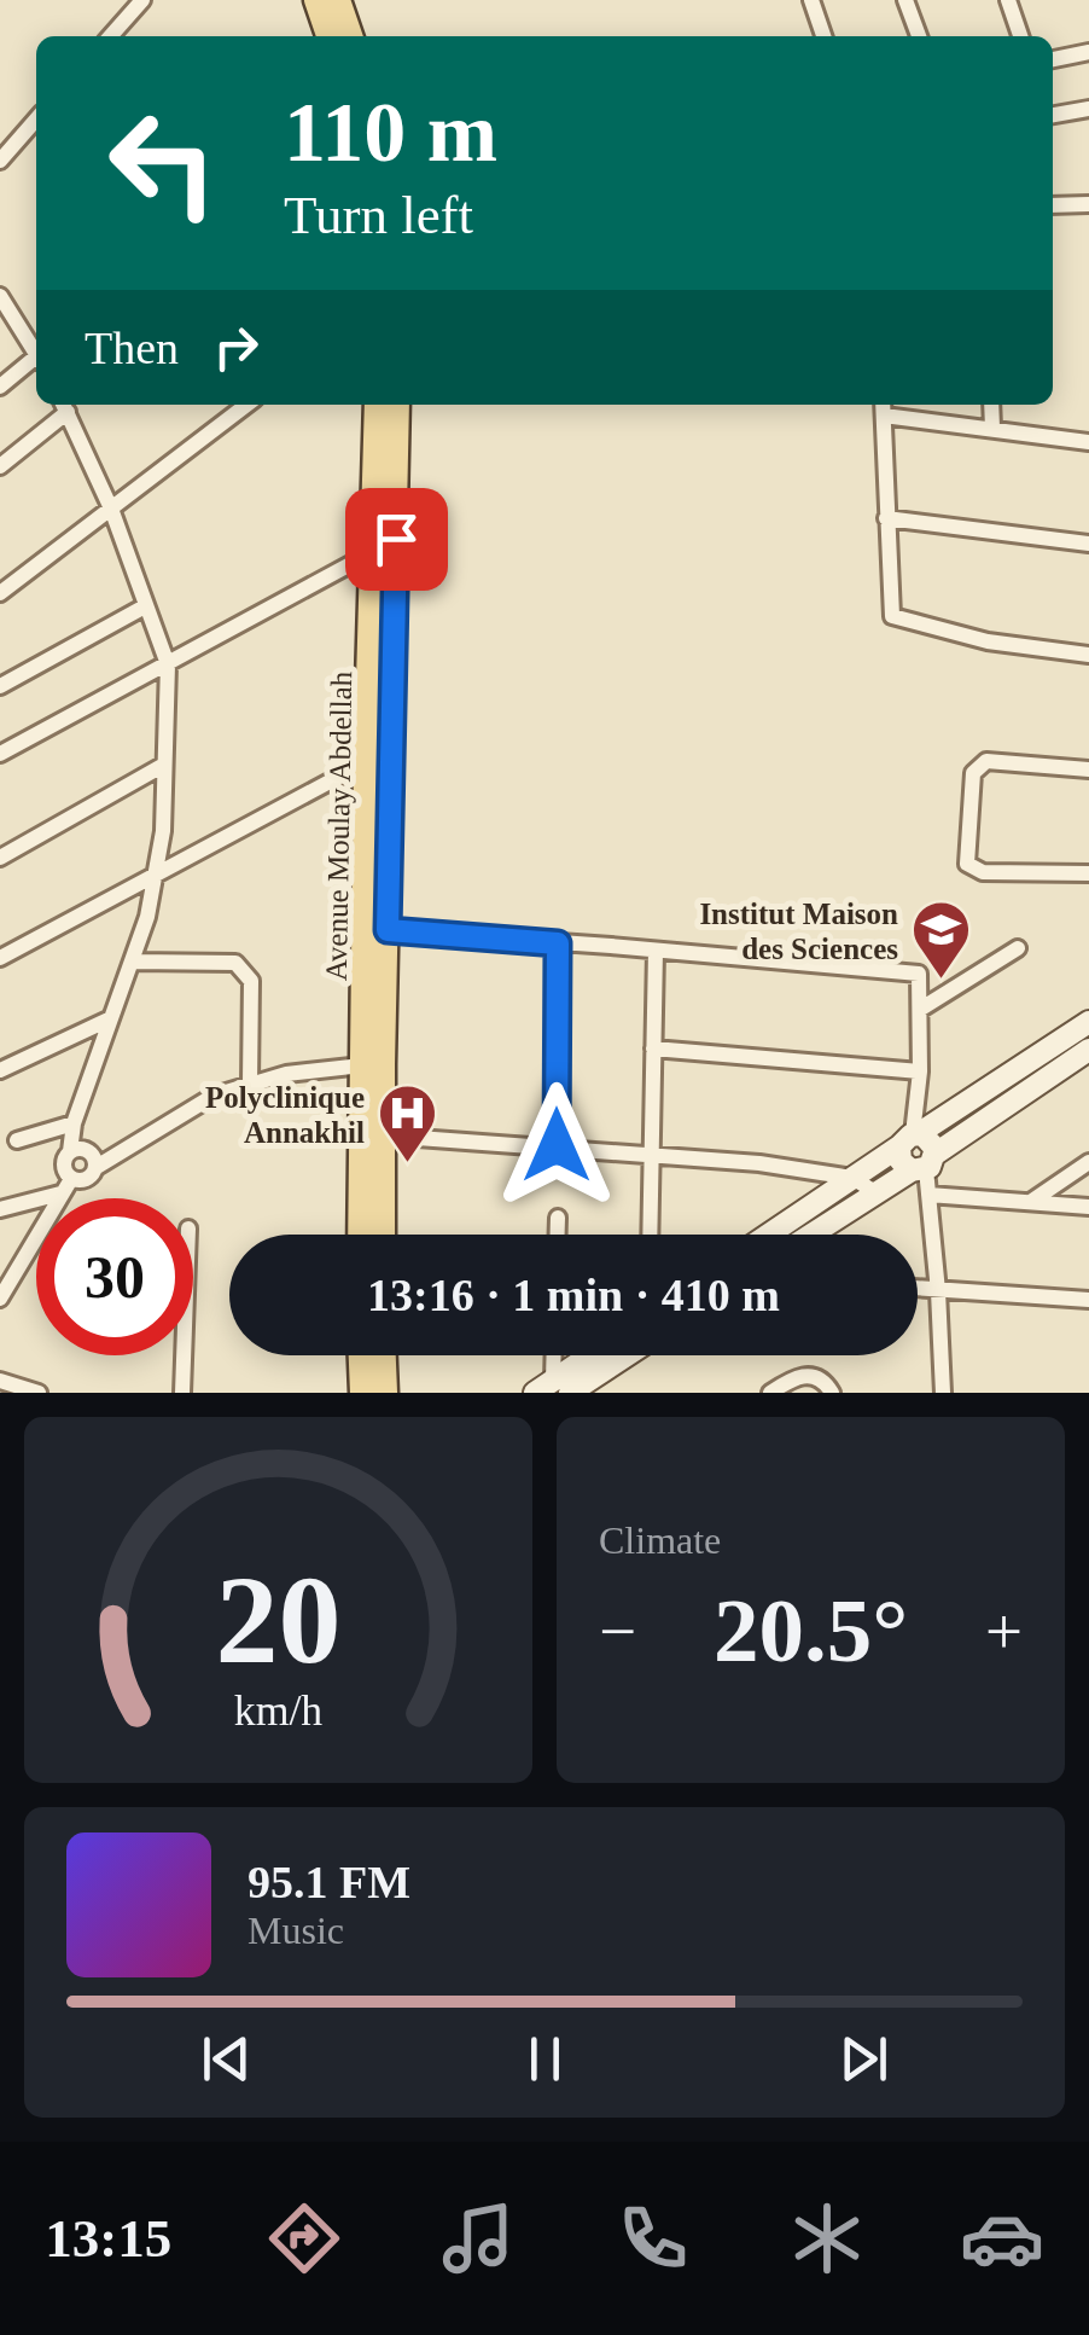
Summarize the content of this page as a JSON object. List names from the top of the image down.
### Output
{
  "streets": {
    "main road": ["Avenue Moulay Abdellah"]
  },
  "places": {
    "school or university": ["Institut Maison des Sciences"],
    "hospital": ["Polyclinique Annakhil"]
  },
  "page": {
    "turn": ["110 m", "Turn left"],
    "then": "Then",
    "limit": "30",
    "trip": "13:16 · 1 min · 410 m",
    "tile": "Climate",
    "heat": ["−", "20.5°", "+"],
    "song": ["95.1 FM", "Music"],
    "tabs": "13:15",
    "gauge": ["20", "km/h"]
  }
}
